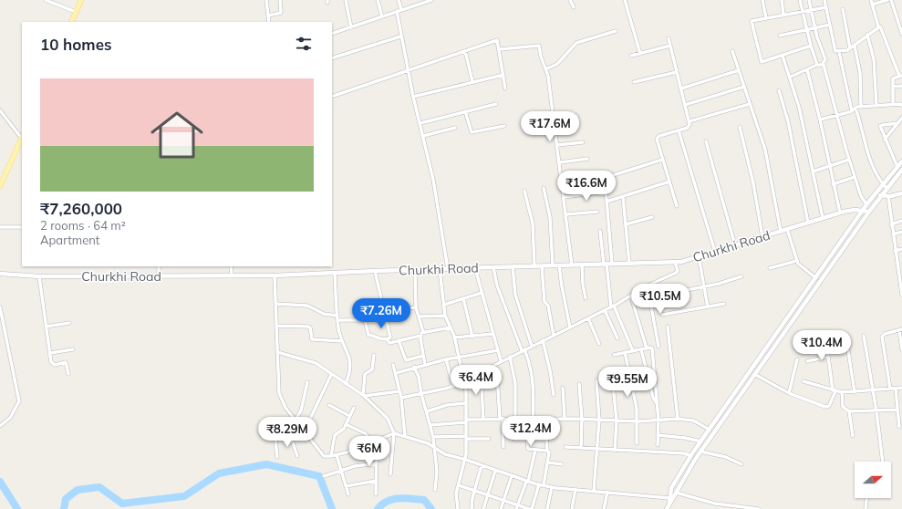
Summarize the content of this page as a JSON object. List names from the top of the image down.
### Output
{
  "streets": {
    "street": ["Churkhi Road"]
  },
  "north": "right",
  "page": {
    "heading": "10 homes",
    "list": [
      {
        "name": "₹7,260,000",
        "note": "2 rooms · 64 m² · Apartment"
      }
    ],
    "price": [
      "₹17.6M",
      "₹16.6M",
      "₹10.5M",
      "₹7.26M",
      "₹10.4M",
      "₹6.4M",
      "₹9.55M",
      "₹12.4M",
      "₹8.29M",
      "₹6M"
    ]
  }
}
